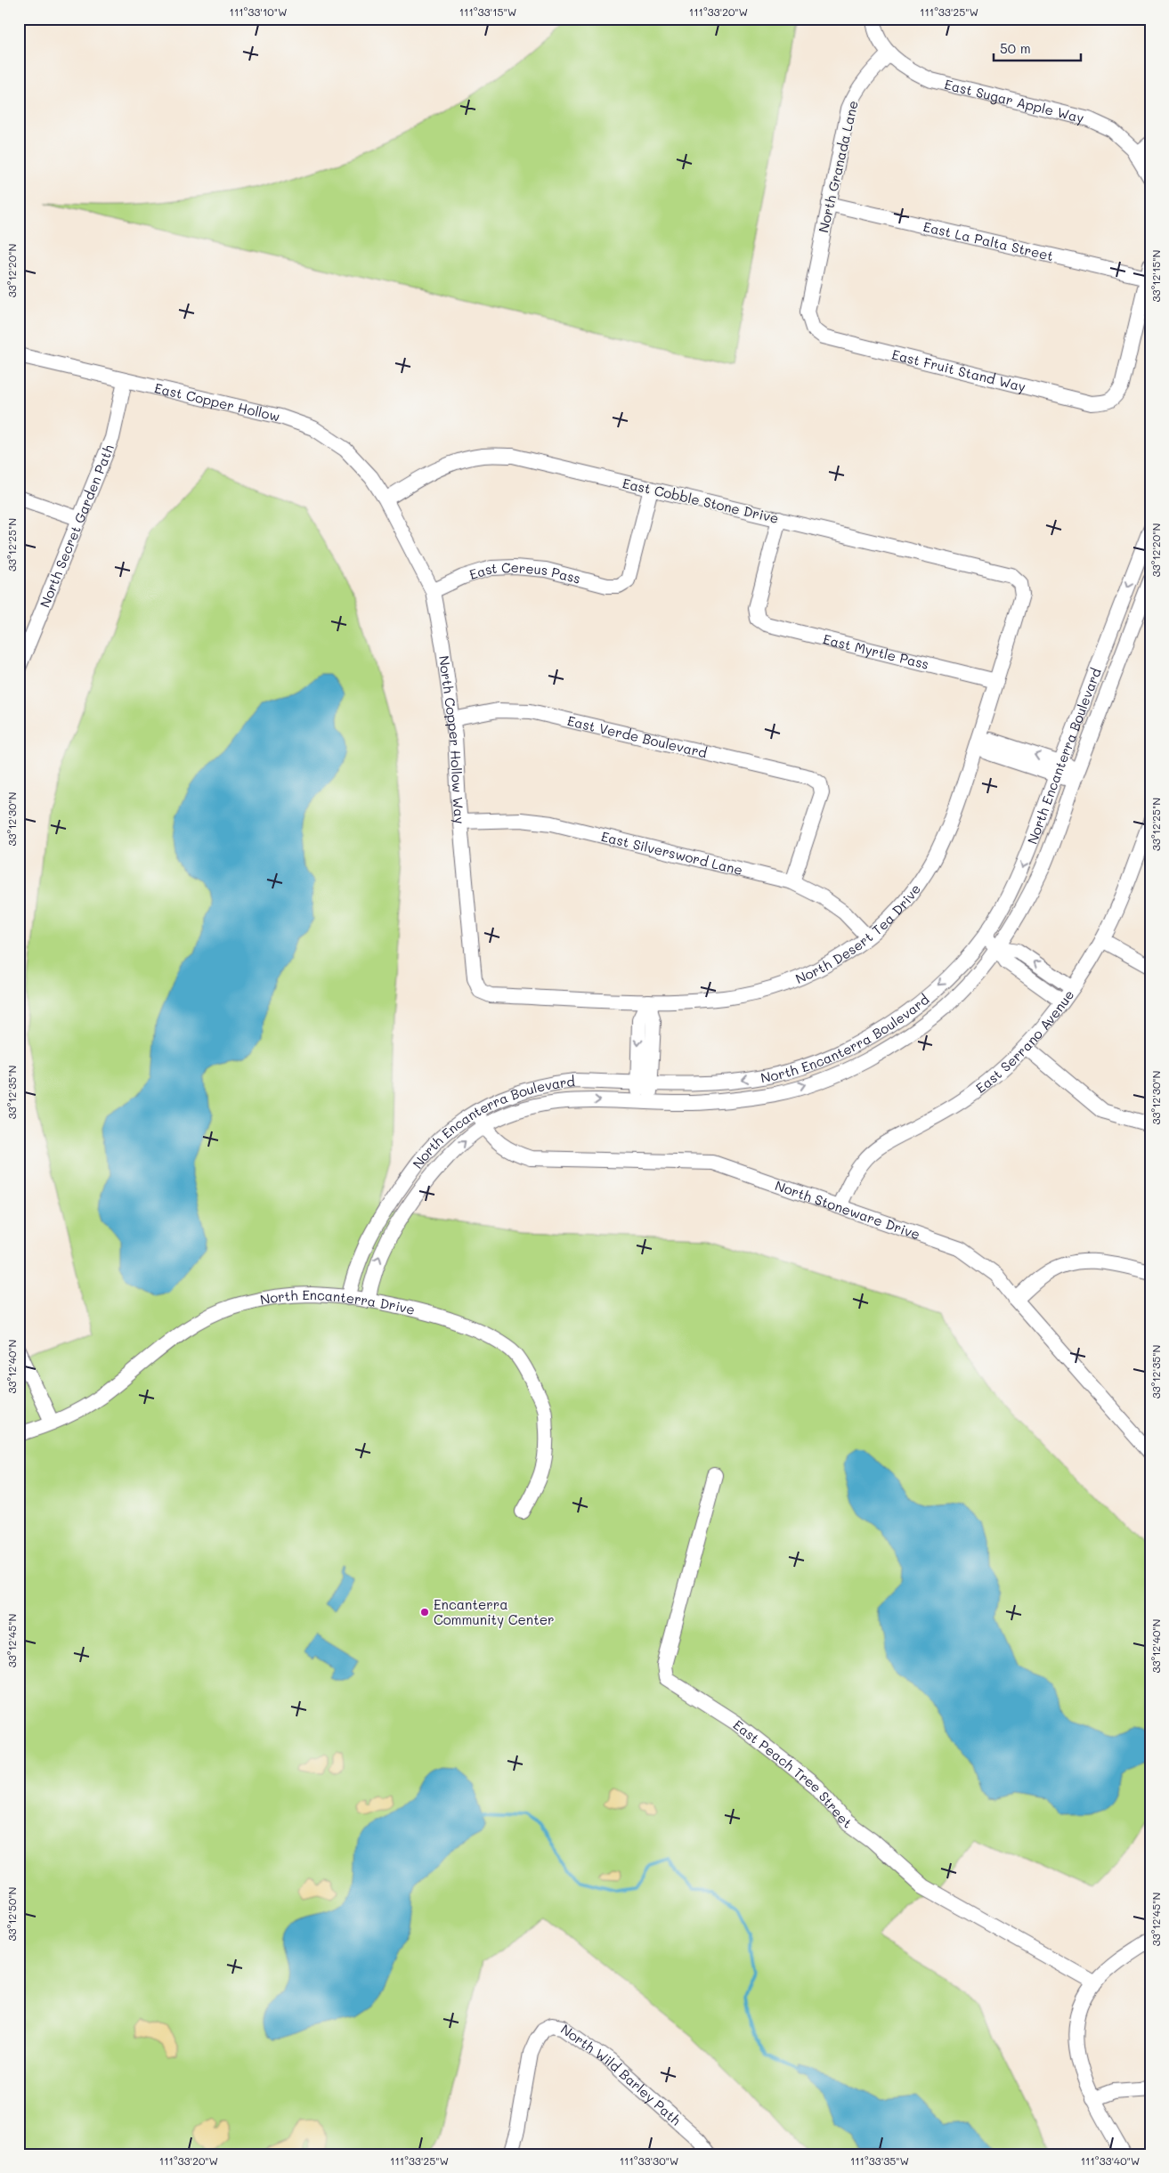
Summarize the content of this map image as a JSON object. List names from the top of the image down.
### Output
{
  "streets": {
    "street": [
      "East Sugar Apple Way",
      "North Granada Lane",
      "East La Palta Street",
      "East Fruit Stand Way",
      "East Copper Hollow",
      "East Cobble Stone Drive",
      "North Secret Garden Path",
      "East Cereus Pass",
      "East Myrtle Pass",
      "East Verde Boulevard",
      "North Copper Hollow Way",
      "North Encanterra Boulevard",
      "East Silversword Lane",
      "North Desert Tea Drive",
      "East Serrano Avenue",
      "North Stoneware Drive",
      "North Encanterra Drive",
      "East Peach Tree Street",
      "North Wild Barley Path"
    ]
  },
  "crossings": [
    ["East Sugar Apple Way", "North Granada Lane"],
    ["North Granada Lane", "East La Palta Street"],
    ["North Granada Lane", "East Fruit Stand Way"],
    ["East La Palta Street", "East Fruit Stand Way"],
    ["East Copper Hollow", "East Cobble Stone Drive"],
    ["East Copper Hollow", "North Secret Garden Path"],
    ["East Copper Hollow", "North Copper Hollow Way"],
    ["East Cobble Stone Drive", "East Cereus Pass"],
    ["East Cobble Stone Drive", "East Myrtle Pass"],
    ["East Cobble Stone Drive", "North Copper Hollow Way"],
    ["East Cobble Stone Drive", "North Desert Tea Drive"],
    ["East Cereus Pass", "North Copper Hollow Way"],
    ["East Myrtle Pass", "North Desert Tea Drive"],
    ["East Verde Boulevard", "North Copper Hollow Way"],
    ["East Verde Boulevard", "East Silversword Lane"],
    ["North Copper Hollow Way", "East Silversword Lane"],
    ["North Copper Hollow Way", "North Desert Tea Drive"],
    ["North Encanterra Boulevard", "North Stoneware Drive"],
    ["North Encanterra Boulevard", "North Encanterra Drive"],
    ["East Silversword Lane", "North Desert Tea Drive"],
    ["East Serrano Avenue", "North Stoneware Drive"]
  ],
  "places": ["Encanterra Community Center"],
  "scale_bar": "50 m",
  "coordinates": [
    "111°33'10\"W",
    "111°33'15\"W",
    "111°33'20\"W",
    "111°33'25\"W",
    "33°12'20\"N",
    "33°12'15\"N",
    "33°12'25\"N",
    "33°12'30\"N",
    "33°12'35\"N",
    "33°12'40\"N",
    "33°12'45\"N",
    "33°12'50\"N",
    "111°33'30\"W",
    "111°33'35\"W",
    "111°33'40\"W"
  ]
}
